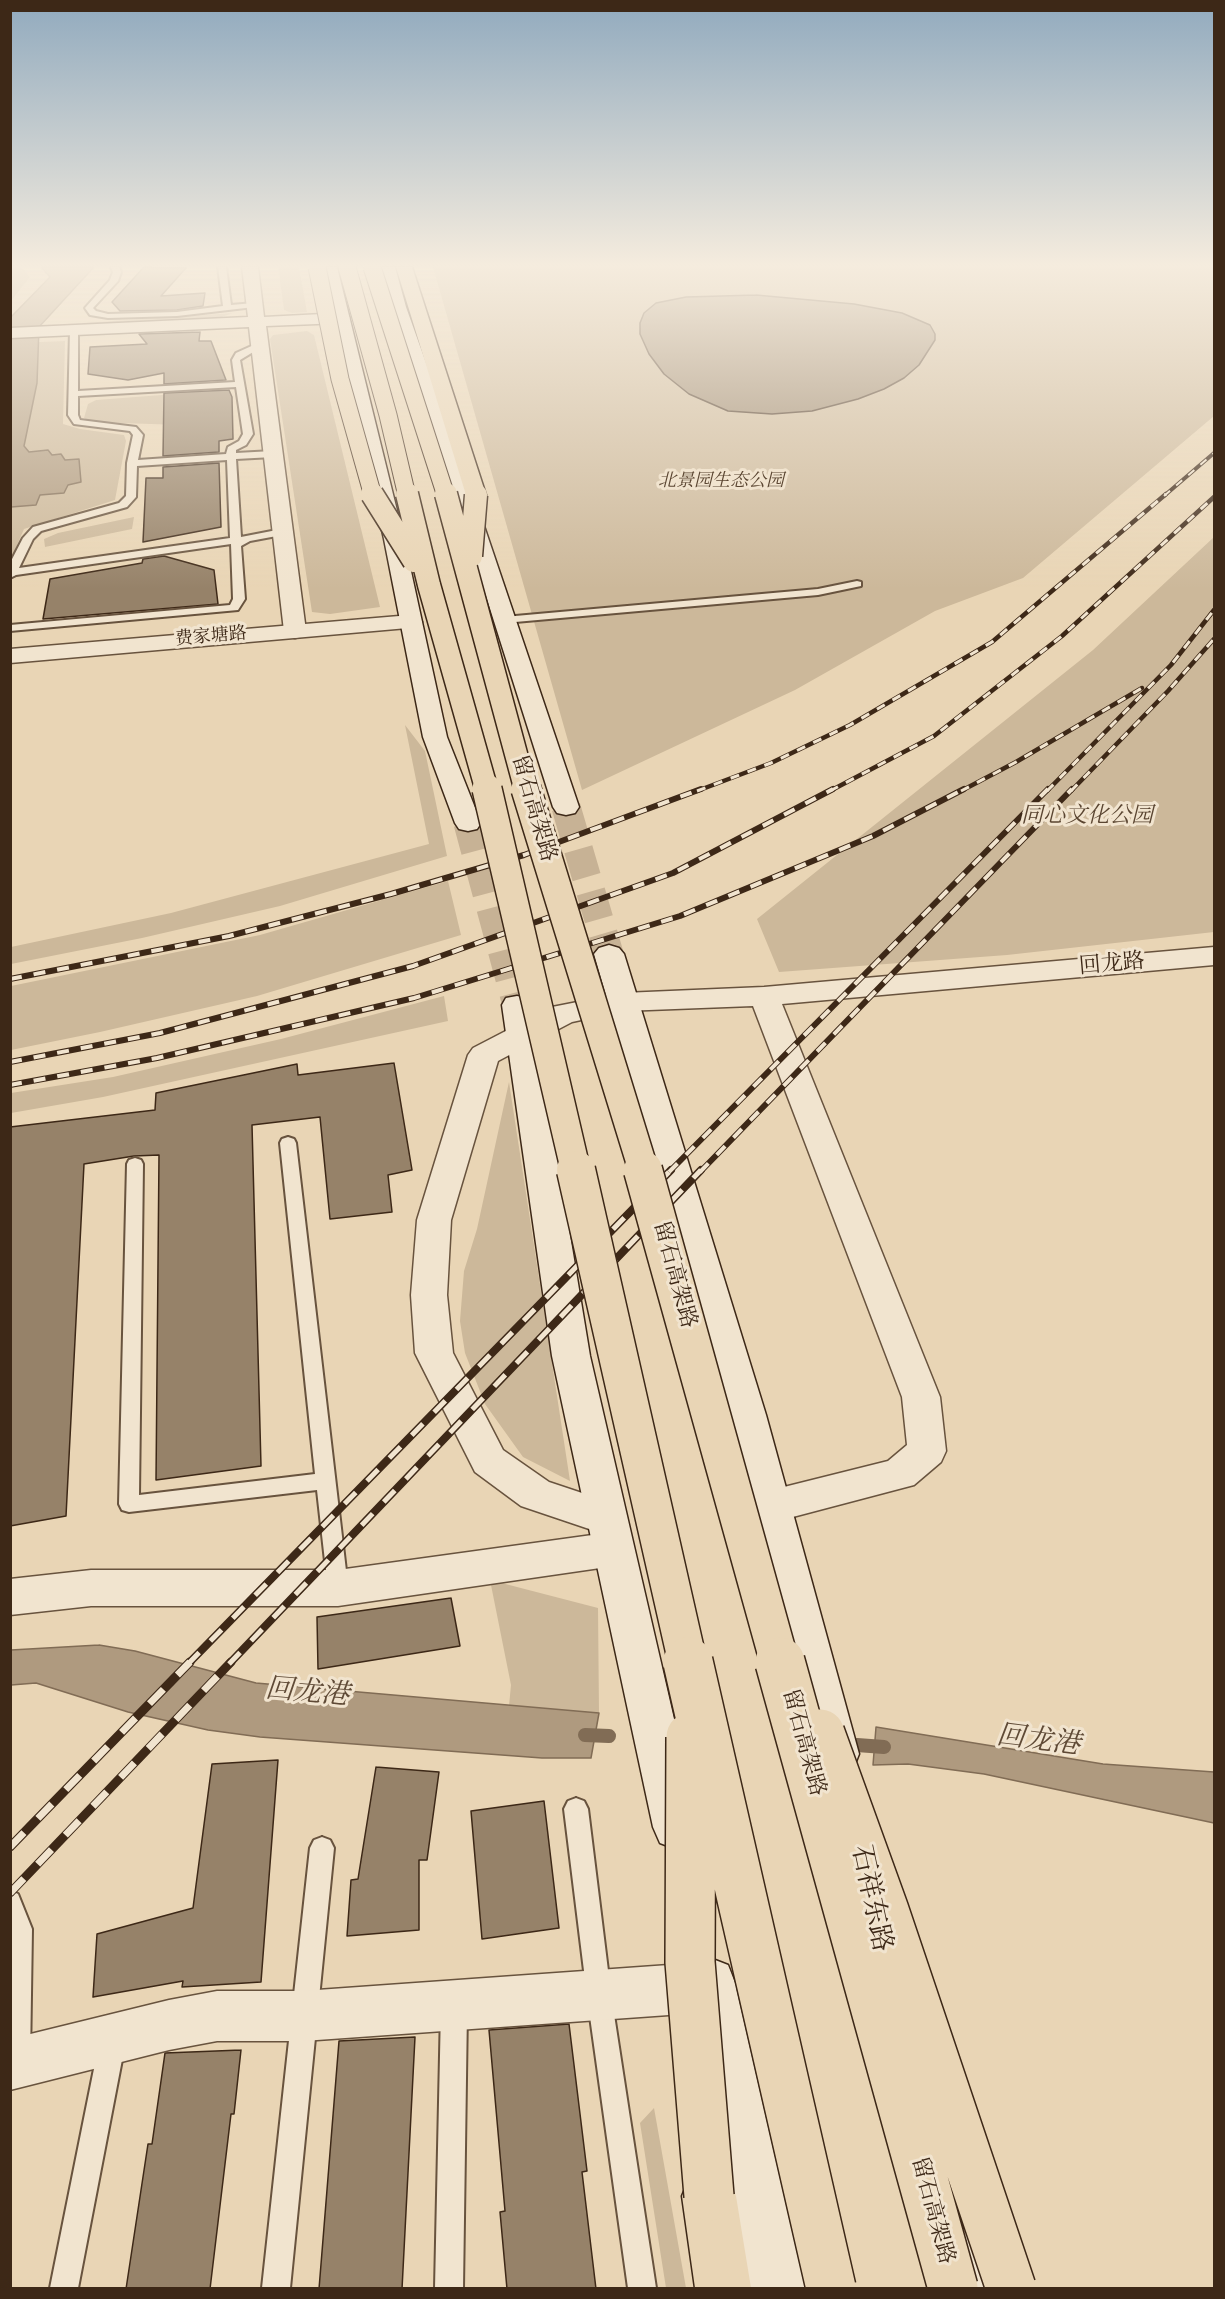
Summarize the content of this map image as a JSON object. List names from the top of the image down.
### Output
{
  "streets": {
    "highway": ["留石高架路"],
    "main road": ["费家塘路", "回龙路", "石祥东路"]
  },
  "crossings": [
    ["留石高架路", "石祥东路"],
    ["回龙路", "石祥东路"]
  ],
  "water": ["回龙港"],
  "parks": ["北景园生态公园", "同心文化公园"]
}
